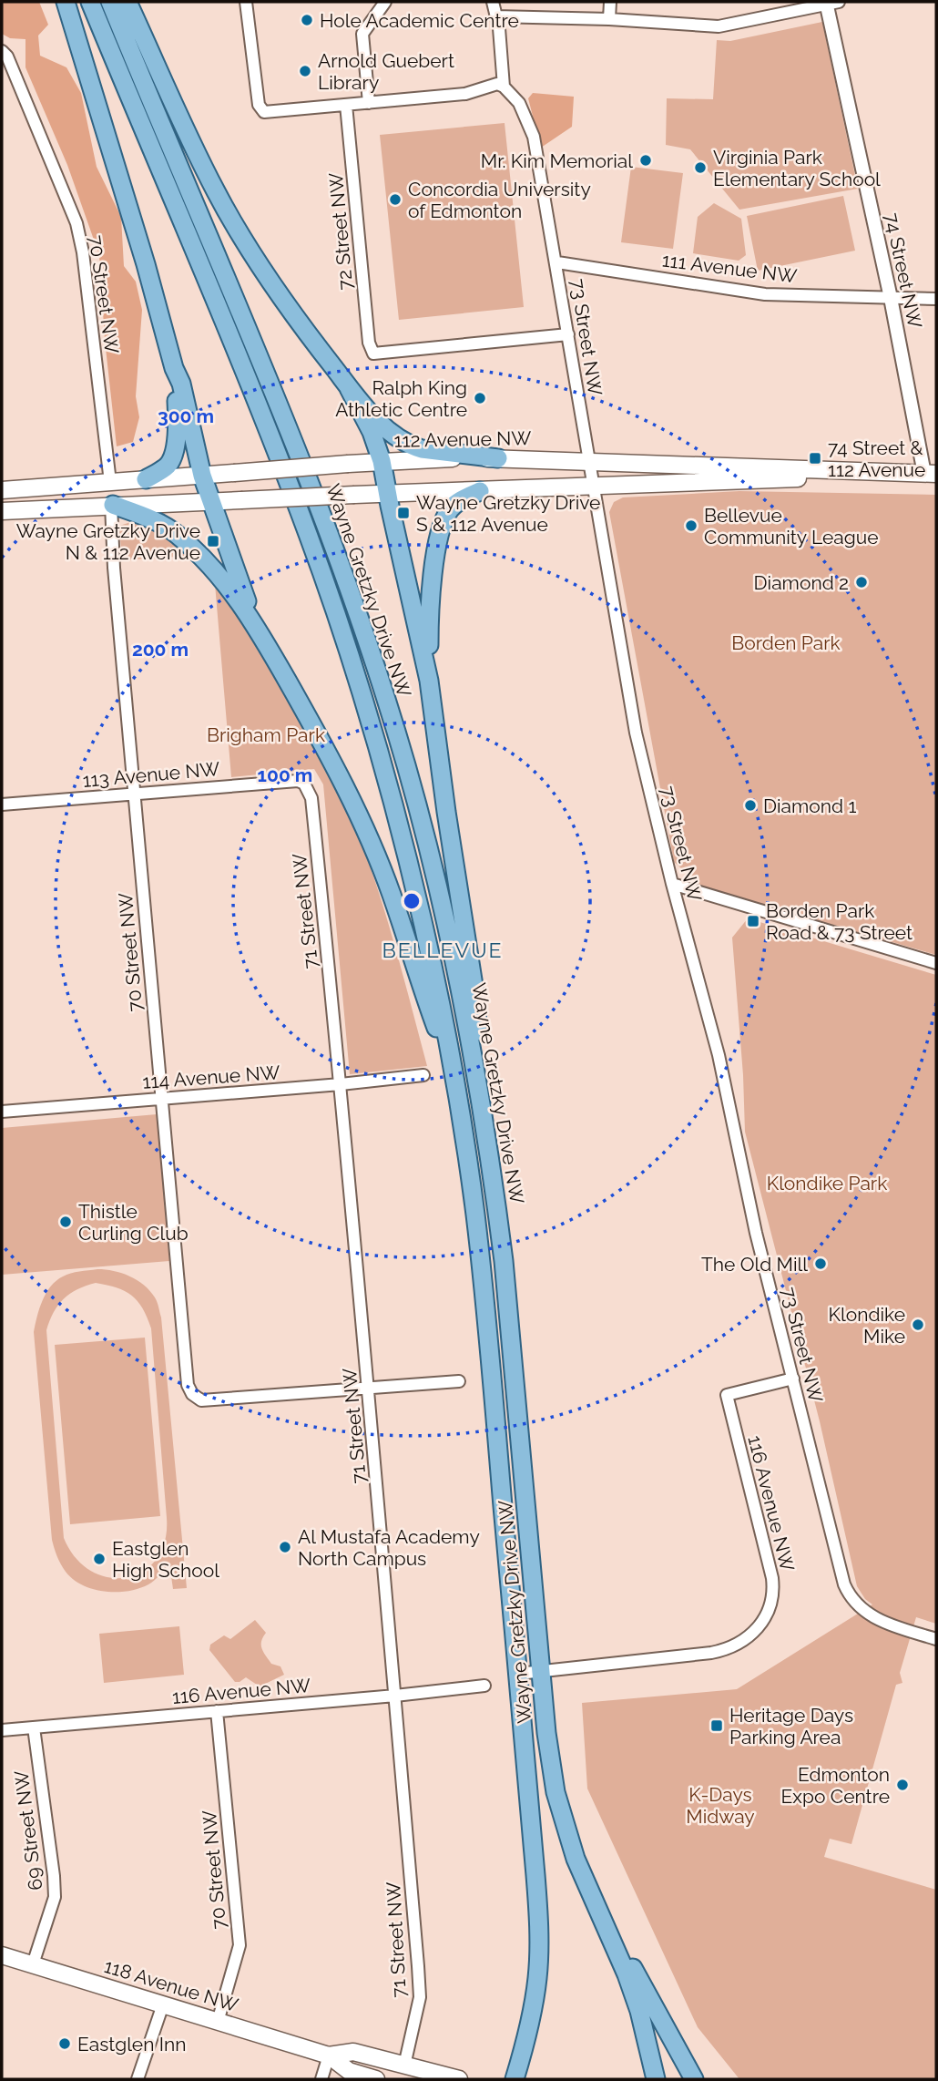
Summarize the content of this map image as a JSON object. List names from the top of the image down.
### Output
{
  "streets": {
    "main road": ["112 Avenue NW", "Wayne Gretzky Drive NW", "118 Avenue NW"],
    "street": [
      "72 Street NW",
      "111 Avenue NW",
      "74 Street NW",
      "70 Street NW",
      "73 Street NW",
      "113 Avenue NW",
      "71 Street NW",
      "114 Avenue NW",
      "116 Avenue NW",
      "69 Street NW"
    ]
  },
  "crossings": [
    ["72 Street NW", "73 Street NW"],
    ["111 Avenue NW", "74 Street NW"],
    ["111 Avenue NW", "73 Street NW"],
    ["74 Street NW", "112 Avenue NW"],
    ["70 Street NW", "112 Avenue NW"],
    ["70 Street NW", "113 Avenue NW"],
    ["70 Street NW", "71 Street NW"],
    ["70 Street NW", "114 Avenue NW"],
    ["70 Street NW", "116 Avenue NW"],
    ["70 Street NW", "118 Avenue NW"],
    ["73 Street NW", "112 Avenue NW"],
    ["73 Street NW", "116 Avenue NW"],
    ["Wayne Gretzky Drive NW", "116 Avenue NW"],
    ["113 Avenue NW", "71 Street NW"],
    ["71 Street NW", "114 Avenue NW"],
    ["71 Street NW", "116 Avenue NW"],
    ["71 Street NW", "118 Avenue NW"],
    ["116 Avenue NW", "69 Street NW"],
    ["69 Street NW", "118 Avenue NW"]
  ],
  "districts": ["BELLEVUE"],
  "parks": [
    "Borden Park",
    "Brigham Park",
    "Klondike Park",
    "K-Days Midway"
  ],
  "places": {
    "other": [
      "Hole Academic Centre",
      "Arnold Guebert Library",
      "Mr. Kim Memorial",
      "Virginia Park Elementary School",
      "Concordia University of Edmonton",
      "Ralph King Athletic Centre",
      "Bellevue Community League",
      "Diamond 2",
      "Diamond 1",
      "Thistle Curling Club",
      "The Old Mill",
      "Klondike Mike",
      "Al Mustafa Academy North Campus",
      "Eastglen High School",
      "Edmonton Expo Centre",
      "Eastglen Inn"
    ],
    "transit": [
      "74 Street & 112 Avenue",
      "Wayne Gretzky Drive S & 112 Avenue",
      "Wayne Gretzky Drive N & 112 Avenue",
      "Borden Park Road & 73 Street",
      "Heritage Days Parking Area"
    ]
  },
  "rings": ["300 m", "200 m", "100 m"]
}
